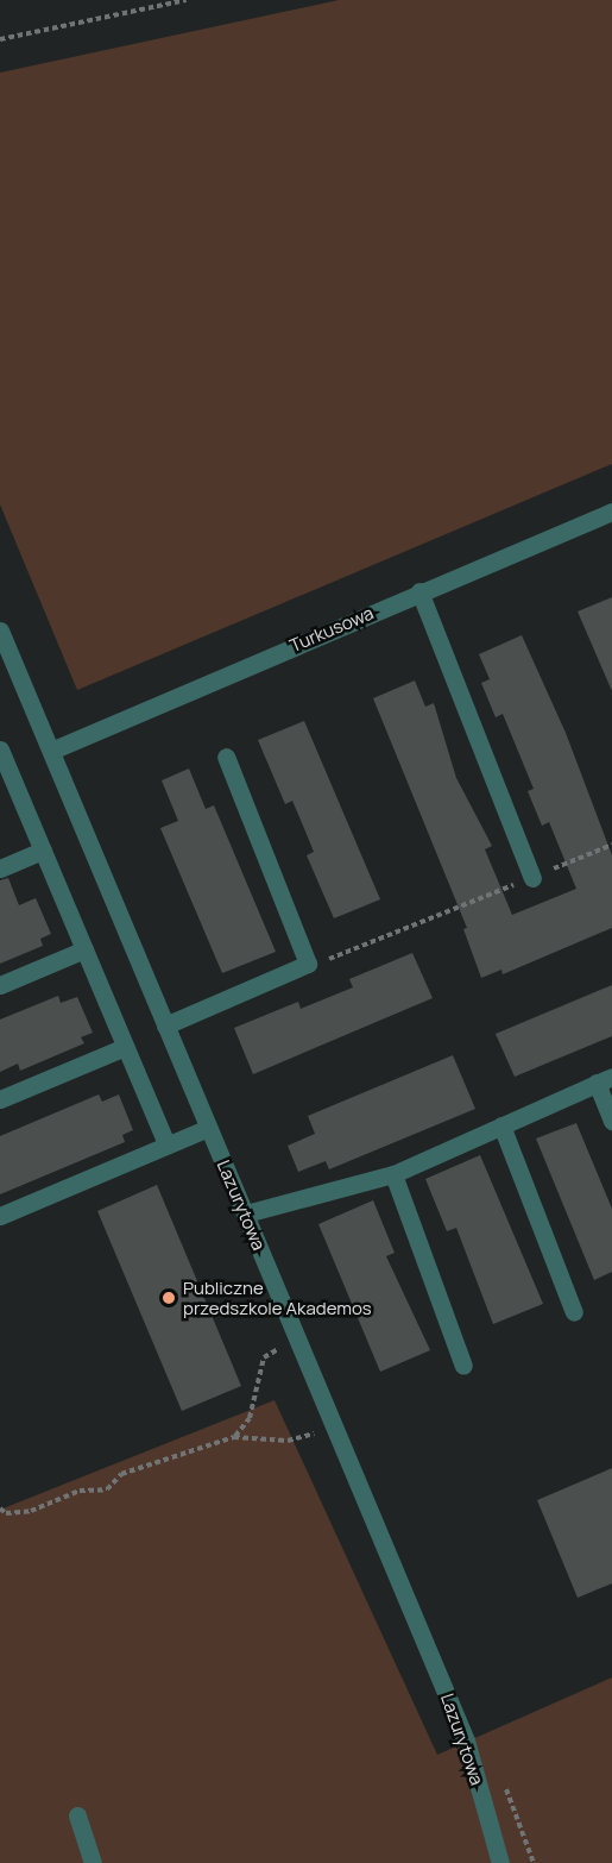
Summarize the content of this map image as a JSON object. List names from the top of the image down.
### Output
{
  "streets": {
    "street": ["Turkusowa", "Lazurytowa"]
  },
  "crossings": [
    ["Turkusowa", "Lazurytowa"]
  ],
  "places": ["Publiczne przedszkole Akademos"]
}
